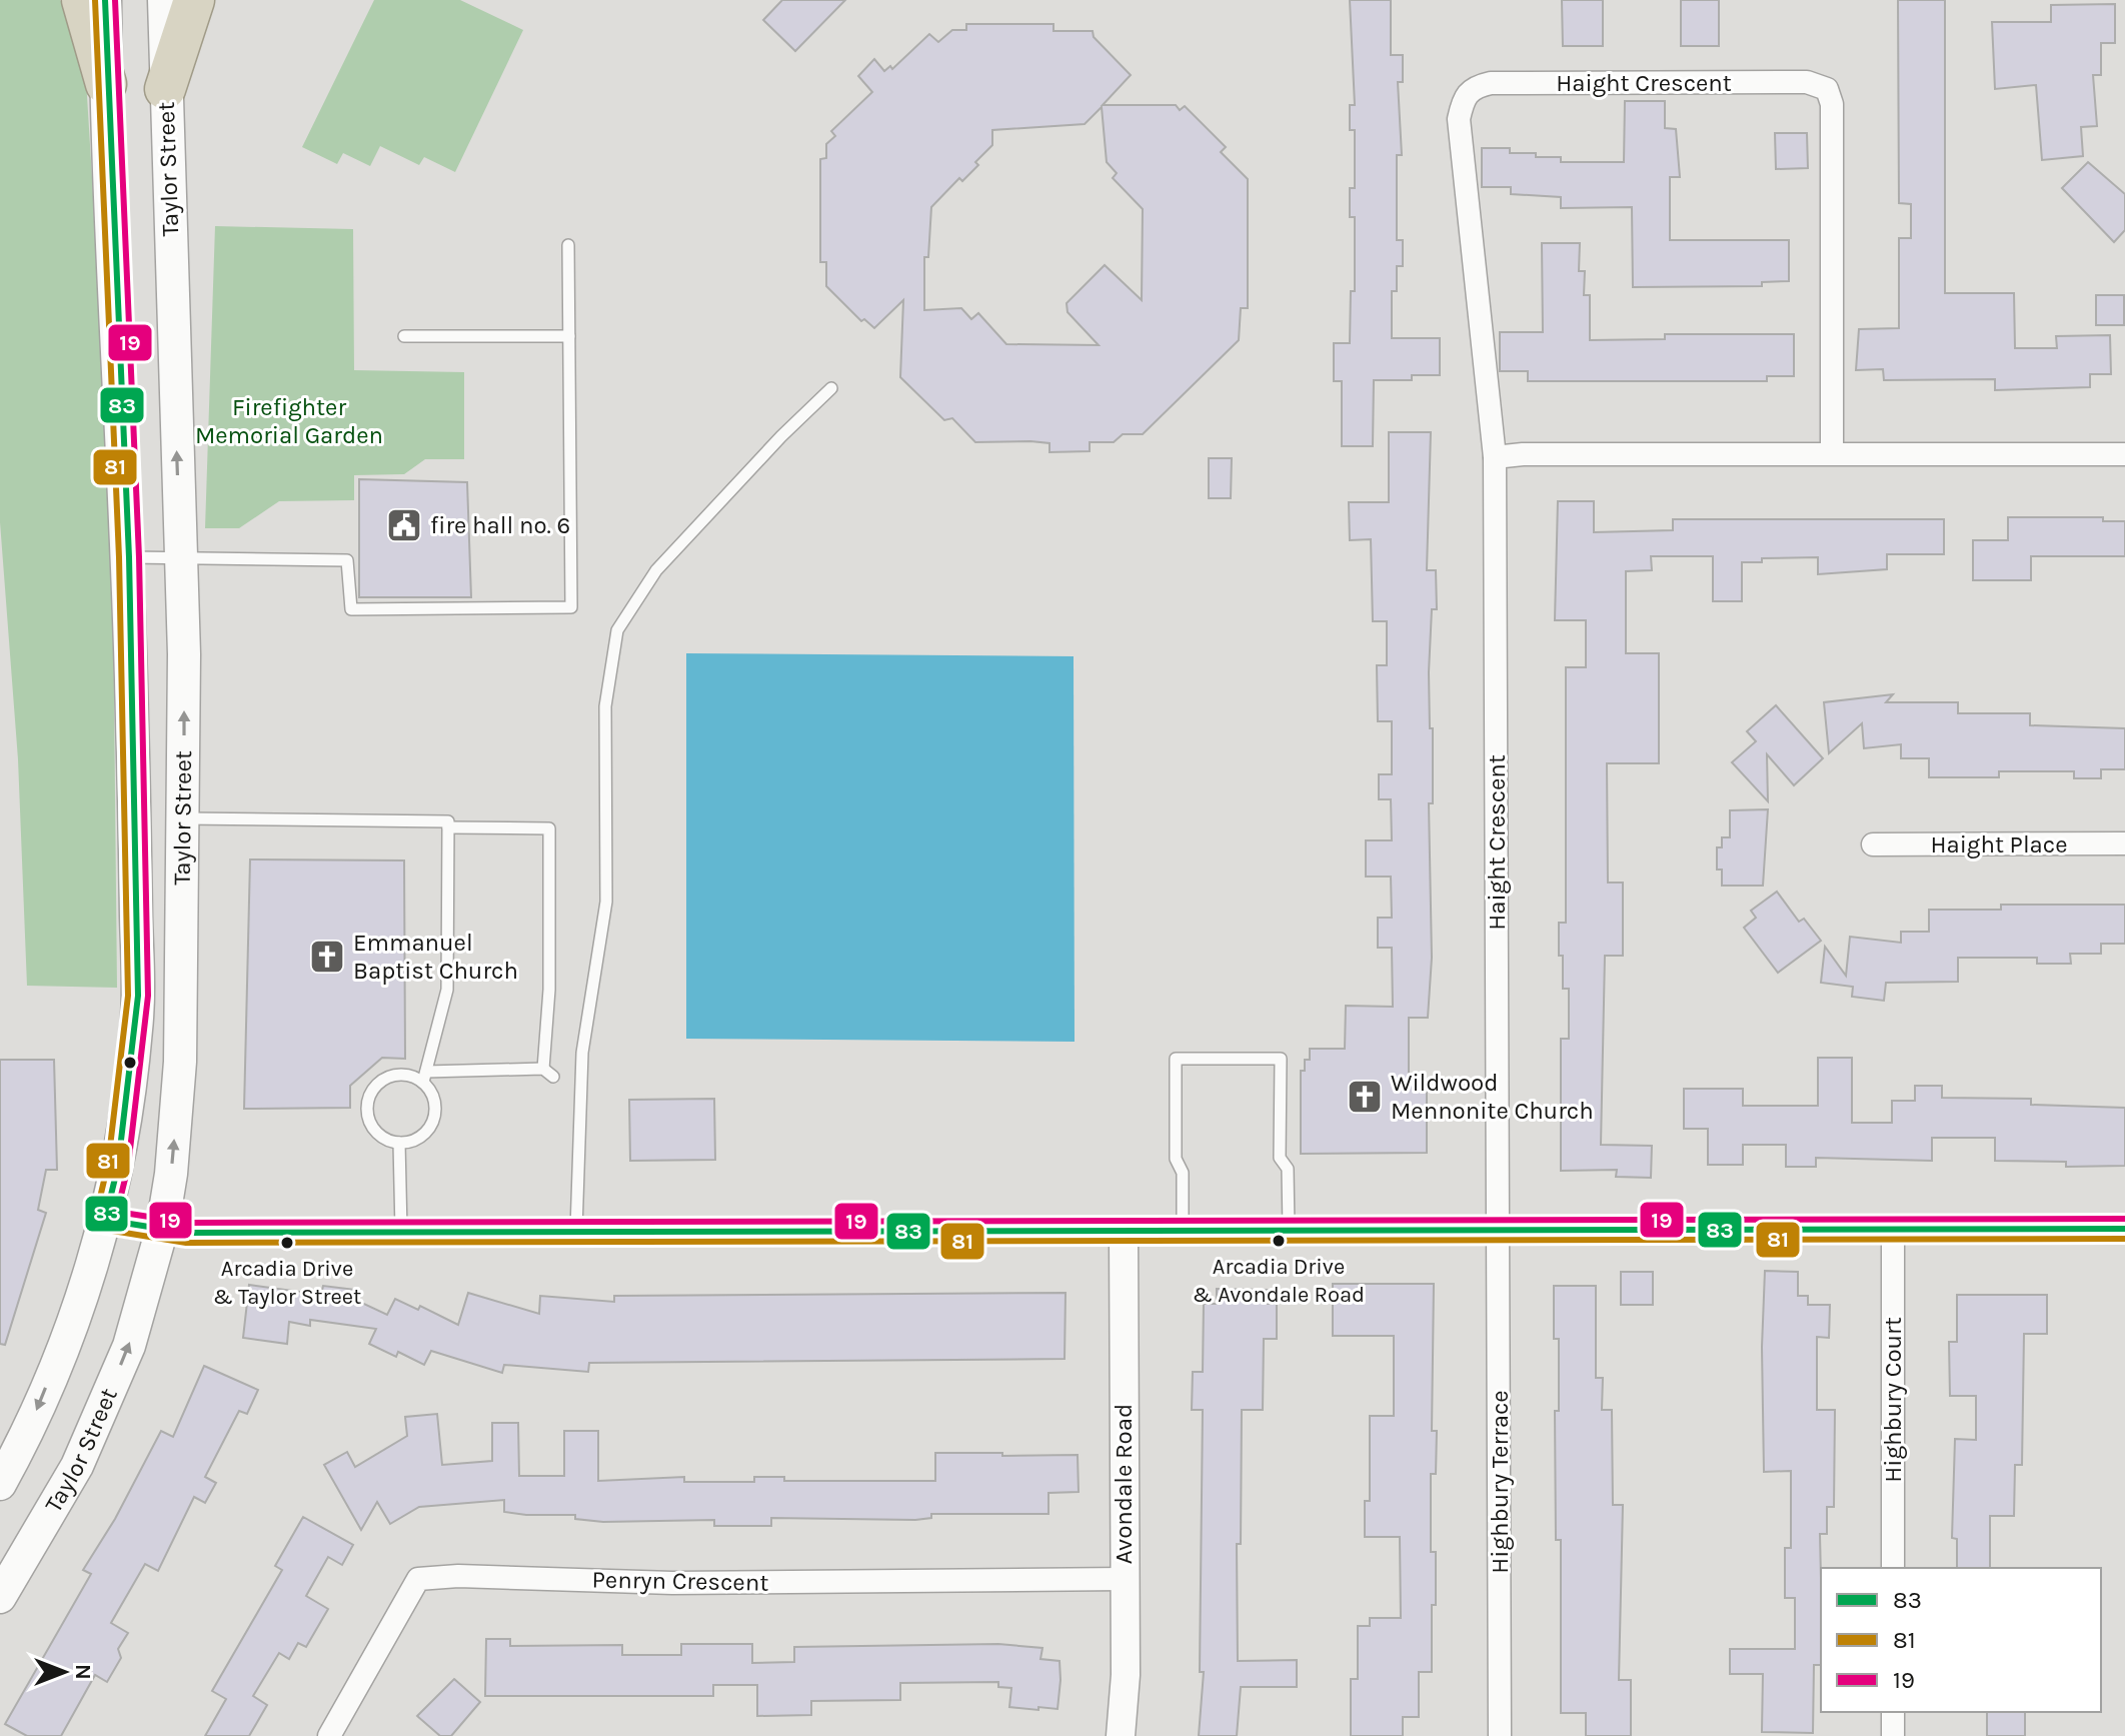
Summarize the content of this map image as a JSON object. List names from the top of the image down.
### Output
{
  "streets": {
    "main road": ["Taylor Street"],
    "street": [
      "Haight Crescent",
      "Haight Place",
      "Highbury Court",
      "Highbury Terrace",
      "Avondale Road",
      "Penryn Crescent"
    ]
  },
  "crossings": [
    ["Haight Crescent", "Highbury Terrace"],
    ["Avondale Road", "Penryn Crescent"]
  ],
  "parks": ["Firefighter Memorial Garden"],
  "places": {
    "public building": ["fire hall no. 6"],
    "church": ["Emmanuel Baptist Church", "Wildwood Mennonite Church"],
    "other": ["Arcadia Drive & Avondale Road", "Arcadia Drive & Taylor Street"]
  },
  "lines": ["transit line 83", "transit line 81", "transit line 19"],
  "legend": ["83", "81", "19"],
  "north": "right"
}
